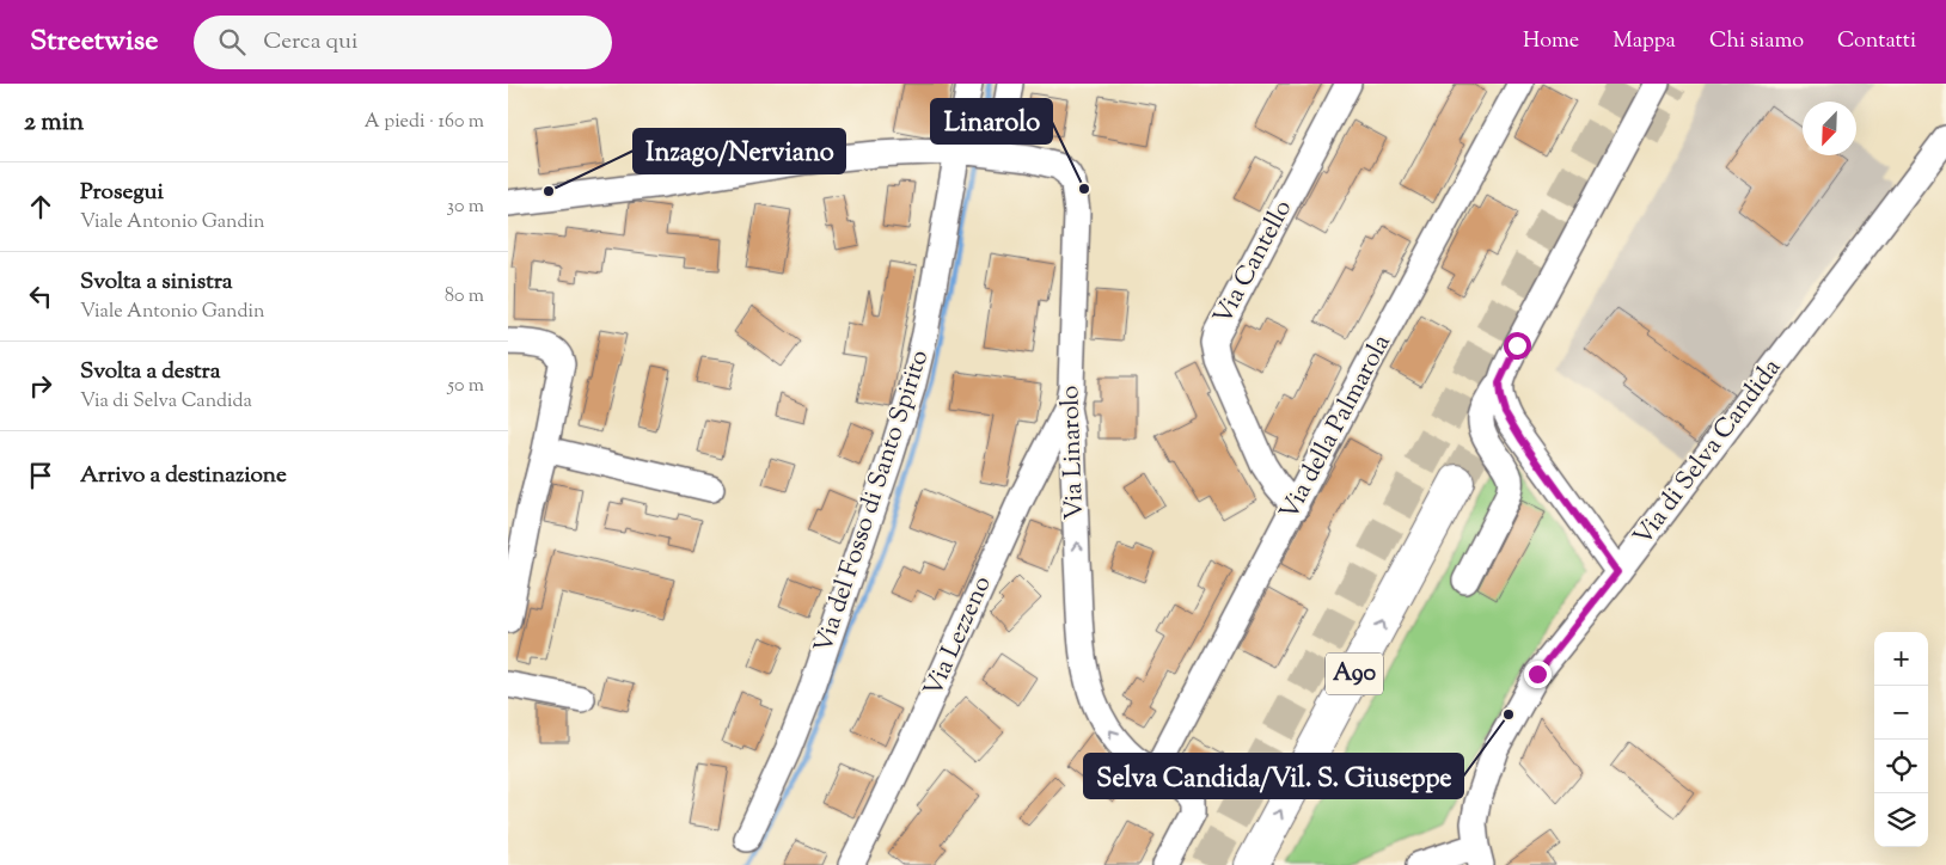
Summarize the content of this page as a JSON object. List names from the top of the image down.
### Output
{
  "streets": {
    "highway": ["A90"],
    "street": [
      "Via Cantello",
      "Via della Palmarola",
      "Via Linarolo",
      "Via di Selva Candida",
      "Via del Fosso di Santo Spirito",
      "Via Lezzeno"
    ]
  },
  "crossings": [
    ["Via Cantello", "Via della Palmarola"],
    ["Via della Palmarola", "Via Linarolo"],
    ["Via Linarolo", "Via del Fosso di Santo Spirito"],
    ["Via Linarolo", "Via Lezzeno"]
  ],
  "places": ["Linarolo", "Inzago/Nerviano", "Selva Candida/Vil. S. Giuseppe"],
  "north": "bottom left",
  "page": {
    "header": "Streetwise",
    "search": "Cerca qui",
    "nav": [
      "Home",
      "Mappa",
      "Chi siamo",
      "Contatti"
    ],
    "heading": ["2 min", "A piedi · 160 m"],
    "list": [
      ["Prosegui", "Viale Antonio Gandin", "30 m"],
      ["Svolta a sinistra", "Viale Antonio Gandin", "80 m"],
      ["Svolta a destra", "Via di Selva Candida", "50 m"],
      "Arrivo a destinazione"
    ],
    "map_buttons": ["+", "−"]
  }
}
